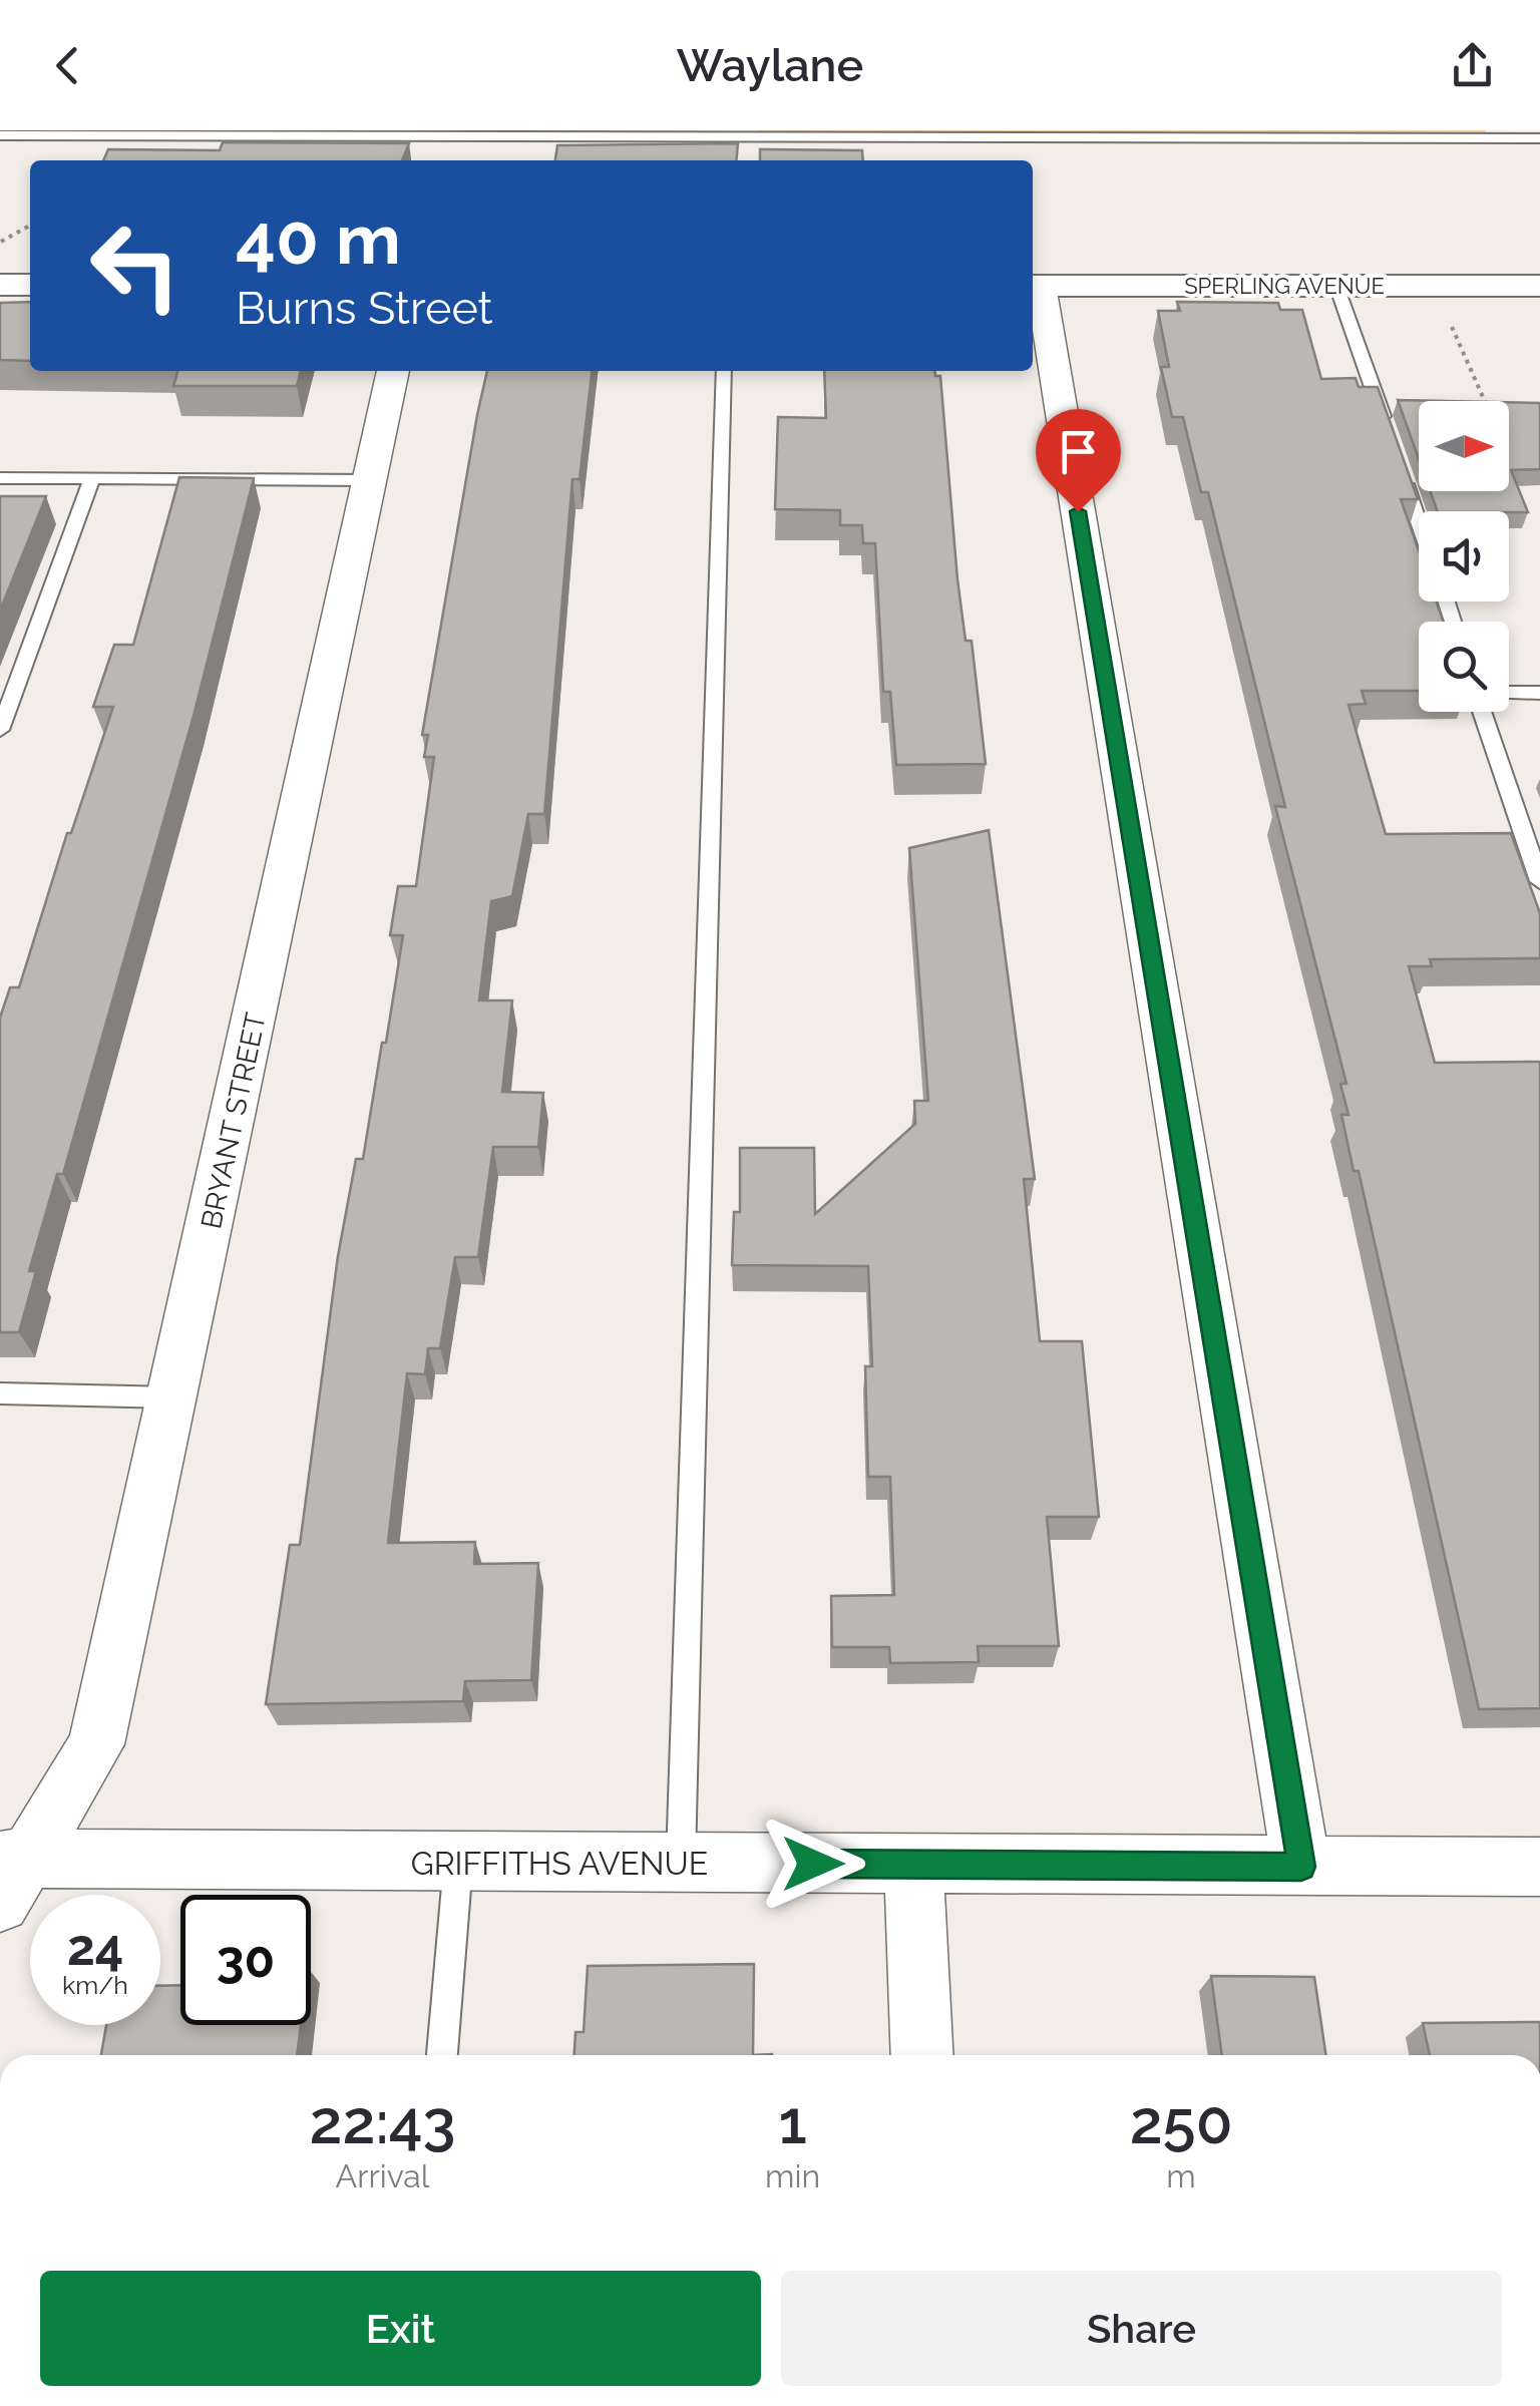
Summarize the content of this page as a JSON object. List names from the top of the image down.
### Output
{
  "streets": {
    "street": ["SPERLING AVENUE", "BRYANT STREET", "GRIFFITHS AVENUE"]
  },
  "crossings": [
    ["BRYANT STREET", "GRIFFITHS AVENUE"]
  ],
  "north": "right",
  "page": {
    "header": "Waylane",
    "turn": ["40 m", "Burns Street"],
    "speed": "24 km/h",
    "limit": "30",
    "eta": [
      "22:43",
      "Arrival",
      "1",
      "min",
      "250",
      "m"
    ],
    "buttons": ["Exit", "Share"]
  }
}
